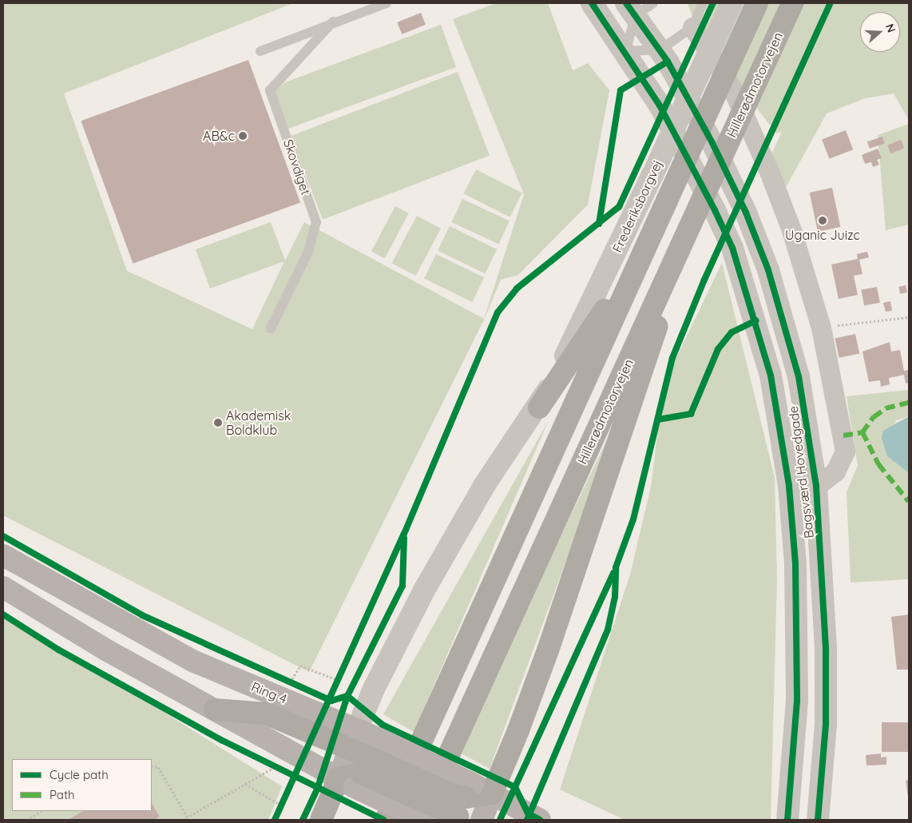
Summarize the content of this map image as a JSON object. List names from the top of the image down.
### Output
{
  "streets": {
    "highway": ["Hillerødmotorvejen"],
    "main road": ["Ring 4"],
    "street": ["Frederiksborgvej", "Bagsværd Hovedgade"],
    "lane": ["Skovdiget"]
  },
  "crossings": [
    ["Frederiksborgvej", "Ring 4"]
  ],
  "places": ["AB&c", "Uganic Juizc", "Akademisk Boldklub"],
  "legend": ["Cycle path", "Path"],
  "north": "right"
}
